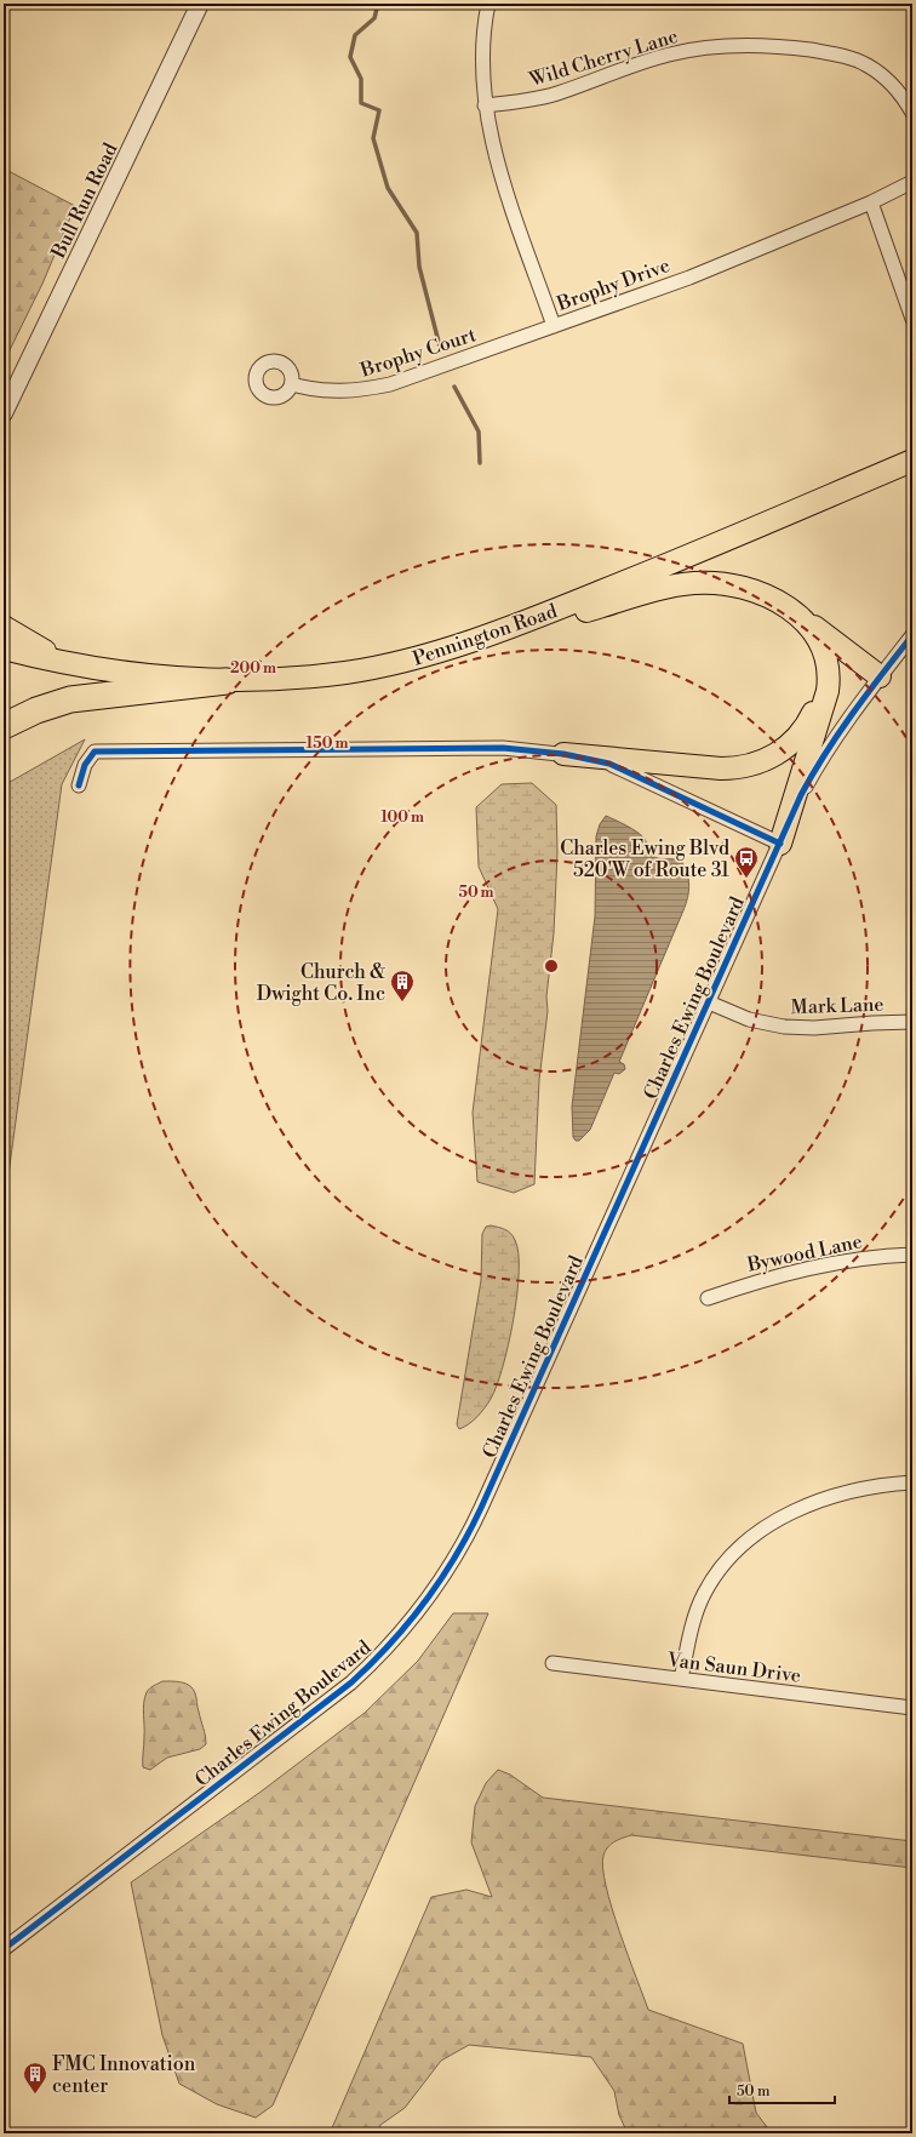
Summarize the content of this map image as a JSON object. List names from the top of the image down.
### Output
{
  "streets": {
    "main road": ["Pennington Road"],
    "street": [
      "Wild Cherry Lane",
      "Bull Run Road",
      "Brophy Drive",
      "Brophy Court",
      "Charles Ewing Boulevard",
      "Mark Lane",
      "Bywood Lane",
      "Van Saun Drive"
    ]
  },
  "crossings": [
    ["Wild Cherry Lane", "Brophy Drive"],
    ["Brophy Drive", "Brophy Court"],
    ["Charles Ewing Boulevard", "Mark Lane"]
  ],
  "places": {
    "bus stop": ["Charles Ewing Blvd 520'W of Route 31"],
    "building": ["Church & Dwight Co. Inc", "FMC Innovation center"]
  },
  "scale_bar": "50 m",
  "rings": [
    "200 m",
    "150 m",
    "100 m",
    "50 m"
  ]
}
